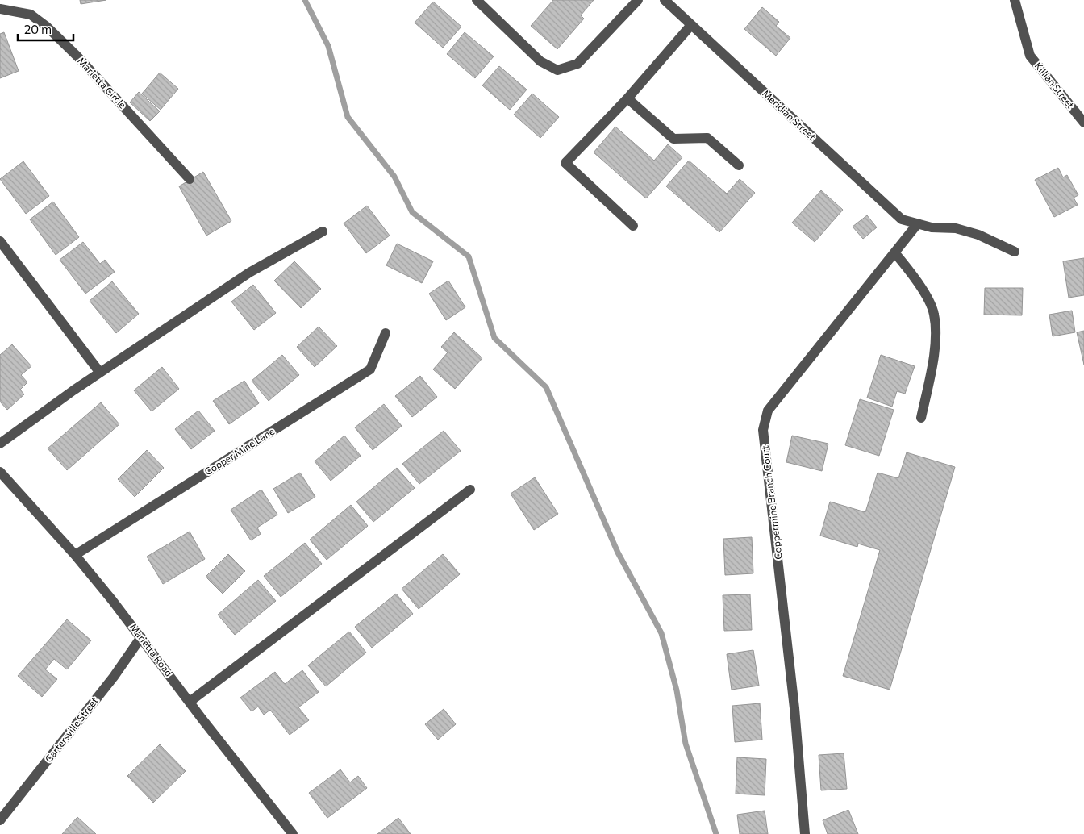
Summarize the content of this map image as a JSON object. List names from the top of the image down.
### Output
{
  "streets": {
    "street": [
      "Marietta Circle",
      "Killian Street",
      "Meridian Street",
      "Copper Mine Lane",
      "Coppermine Branch Court",
      "Marietta Road",
      "Cartersville Street"
    ]
  },
  "crossings": [
    ["Meridian Street", "Coppermine Branch Court"],
    ["Copper Mine Lane", "Marietta Road"],
    ["Marietta Road", "Cartersville Street"]
  ],
  "scale_bar": "20 m"
}
